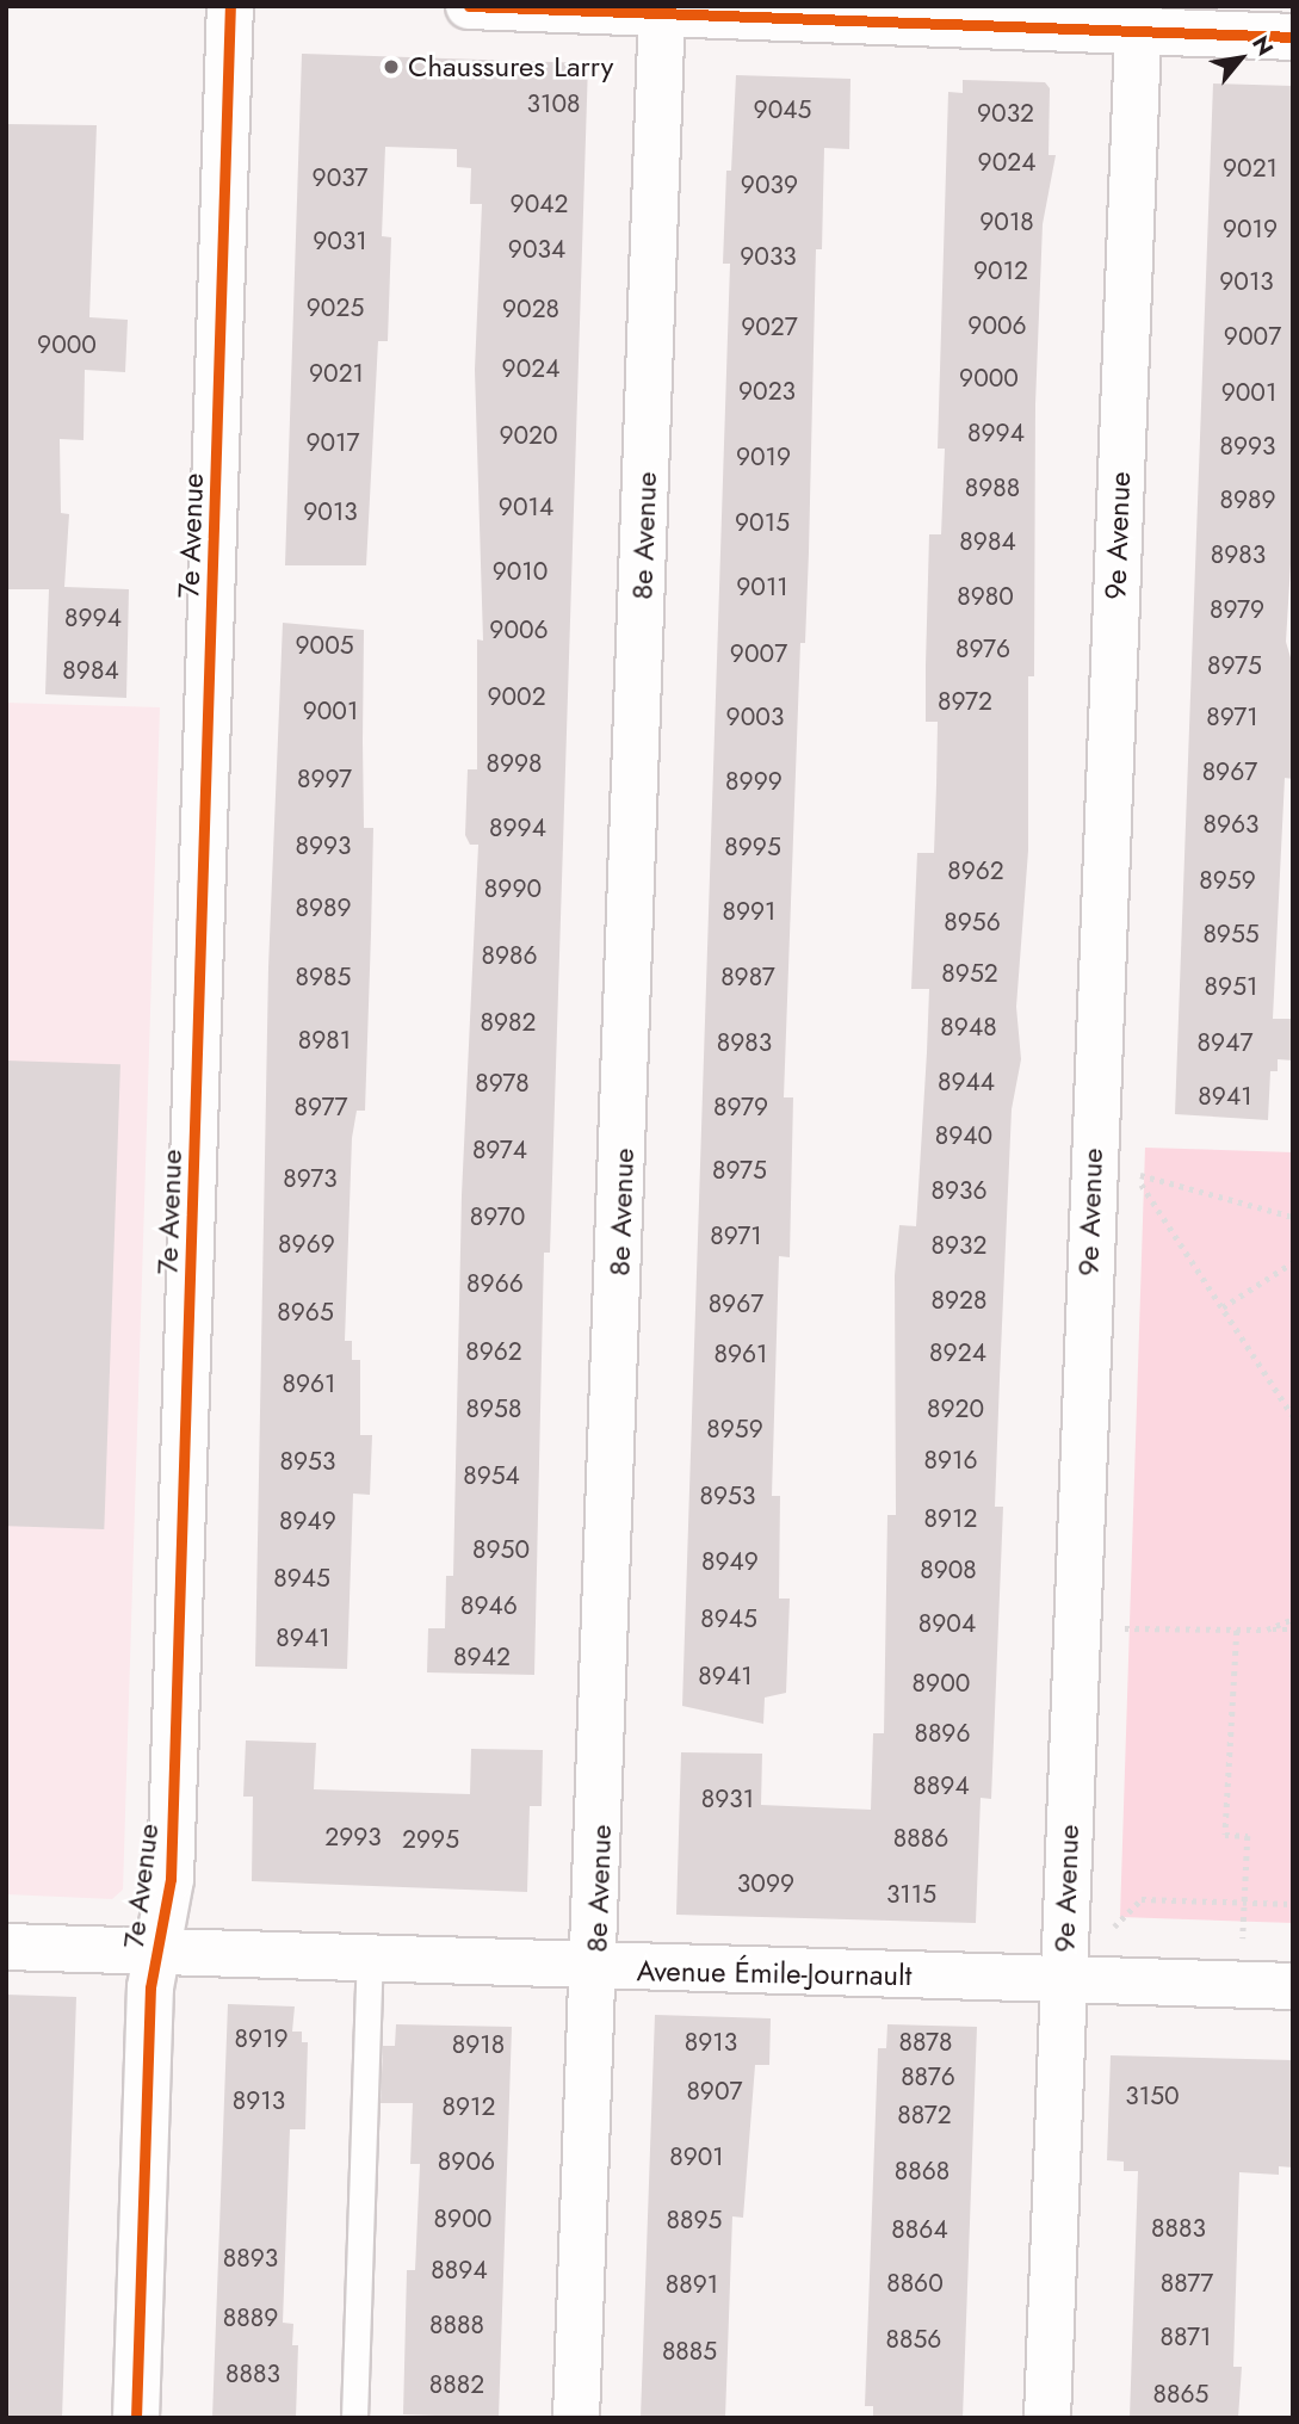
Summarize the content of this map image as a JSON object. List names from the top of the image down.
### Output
{
  "streets": {
    "street": [
      "7e Avenue",
      "8e Avenue",
      "9e Avenue",
      "Avenue Émile-Journault"
    ]
  },
  "crossings": [
    ["7e Avenue", "Avenue Émile-Journault"],
    ["8e Avenue", "Avenue Émile-Journault"],
    ["9e Avenue", "Avenue Émile-Journault"]
  ],
  "places": ["Chaussures Larry"],
  "house_numbers": [
    "3108",
    "9045",
    "9032",
    "9024",
    "9021",
    "9037",
    "9039",
    "9042",
    "9018",
    "9019",
    "9031",
    "9034",
    "9033",
    "9012",
    "9013",
    "9025",
    "9028",
    "9006",
    "9027",
    "9007",
    "9000",
    "9024",
    "9021",
    "9000",
    "9023",
    "9001",
    "8994",
    "9020",
    "9017",
    "8993",
    "9019",
    "8988",
    "8989",
    "9014",
    "9013",
    "9015",
    "8984",
    "8983",
    "9010",
    "9011",
    "8980",
    "8979",
    "8994",
    "9006",
    "9005",
    "8976",
    "9007",
    "8975",
    "8984",
    "9002",
    "8972",
    "9001",
    "9003",
    "8971",
    "8998",
    "8967",
    "8997",
    "8999",
    "8963",
    "8994",
    "8993",
    "8995",
    "8962",
    "8959",
    "8990",
    "8989",
    "8991",
    "8956",
    "8955",
    "8986",
    "8952",
    "8985",
    "8987",
    "8951",
    "8982",
    "8948",
    "8981",
    "8983",
    "8947",
    "8944",
    "8978",
    "8941",
    "8977",
    "8979",
    "8940",
    "8974",
    "8975",
    "8973",
    "8936",
    "8970",
    "8971",
    "8969",
    "8932",
    "8966",
    "8928",
    "8967",
    "8965",
    "8962",
    "8924",
    "8961",
    "8961",
    "8958",
    "8920",
    "8959",
    "8916",
    "8953",
    "8954",
    "8953",
    "8912",
    "8949",
    "8950",
    "8949",
    "8908",
    "8945",
    "8946",
    "8945",
    "8904",
    "8941",
    "8942",
    "8941",
    "8900",
    "8896",
    "8894",
    "8931",
    "2993",
    "8886",
    "2995",
    "3099",
    "3115",
    "8919",
    "8913",
    "8878",
    "8918",
    "8876",
    "8907",
    "3150",
    "8913",
    "8912",
    "8872",
    "8901",
    "8906",
    "8868",
    "8900",
    "8895",
    "8883",
    "8864",
    "8893",
    "8894",
    "8860",
    "8877",
    "8891",
    "8889",
    "8888",
    "8871",
    "8856",
    "8885",
    "8883",
    "8882",
    "8865"
  ],
  "north": "top right"
}
